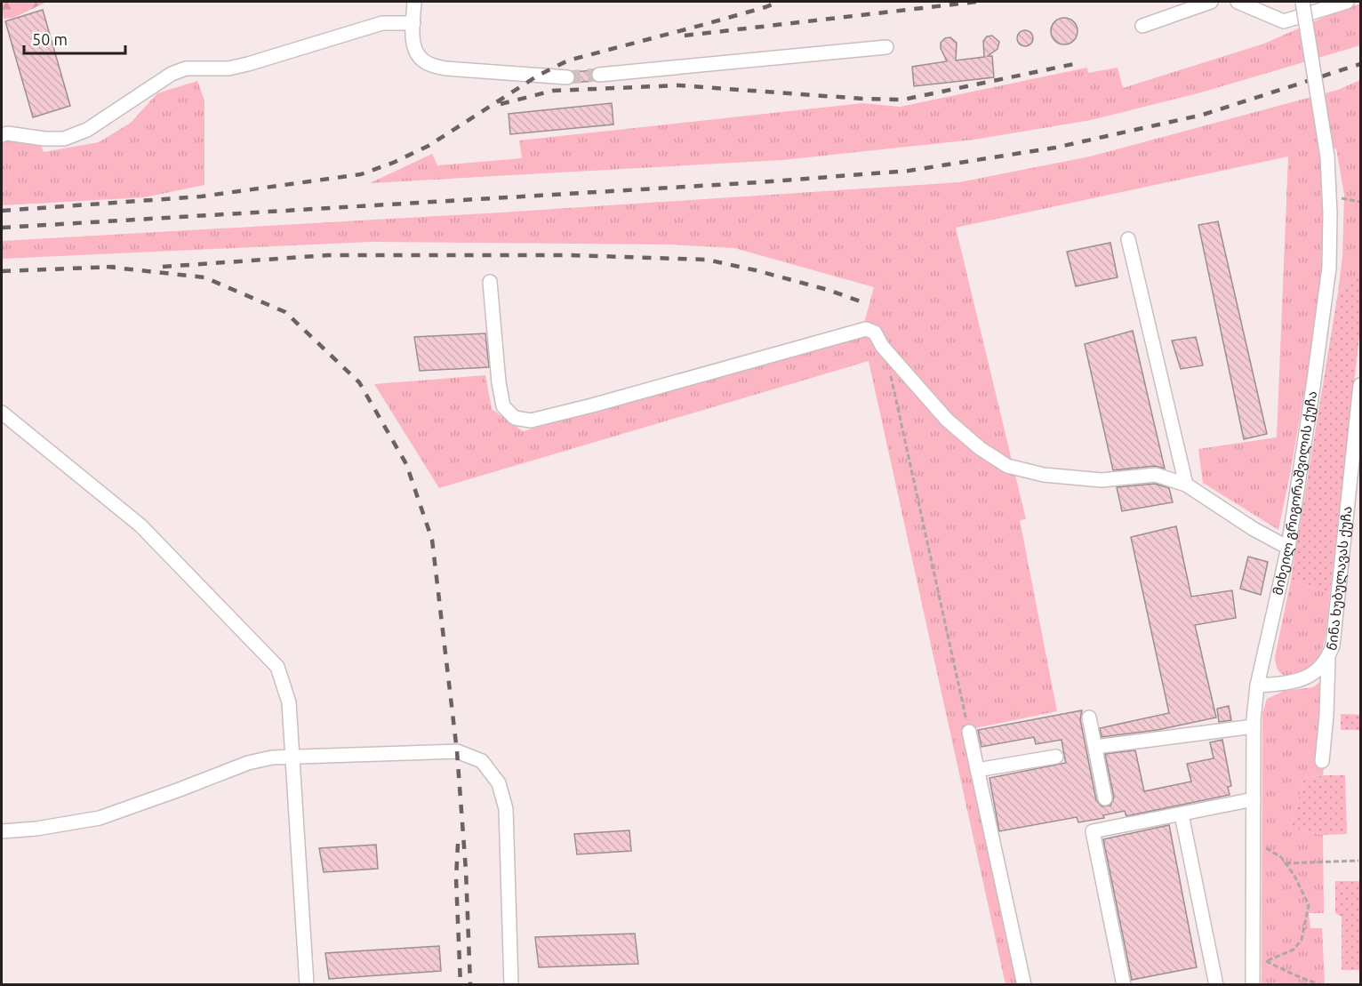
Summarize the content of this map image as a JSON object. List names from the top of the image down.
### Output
{
  "streets": {
    "street": ["მიხეილ გრიგორაშვილის ქუჩა", "ნინა ხუბულავას ქუჩა"]
  },
  "crossings": [
    ["მიხეილ გრიგორაშვილის ქუჩა", "ნინა ხუბულავას ქუჩა"]
  ],
  "scale_bar": "50 m"
}
